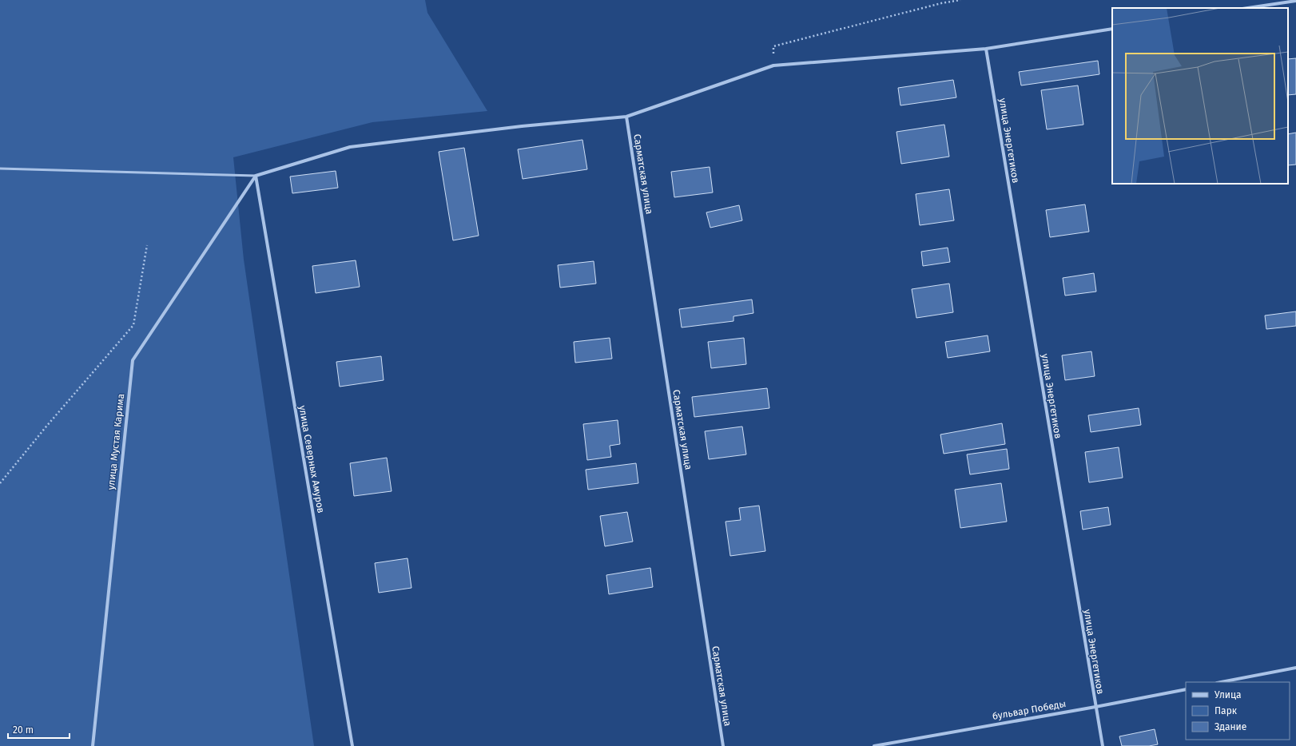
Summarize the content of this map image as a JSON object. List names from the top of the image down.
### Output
{
  "streets": {
    "street": [
      "улица Энергетиков",
      "Сарматская улица",
      "улица Мустая Карима",
      "улица Северных Амуров",
      "бульвар Победы"
    ]
  },
  "crossings": [
    ["улица Энергетиков", "бульвар Победы"],
    ["улица Мустая Карима", "улица Северных Амуров"]
  ],
  "legend": ["Улица", "Парк", "Здание"],
  "scale_bar": "20 m"
}
